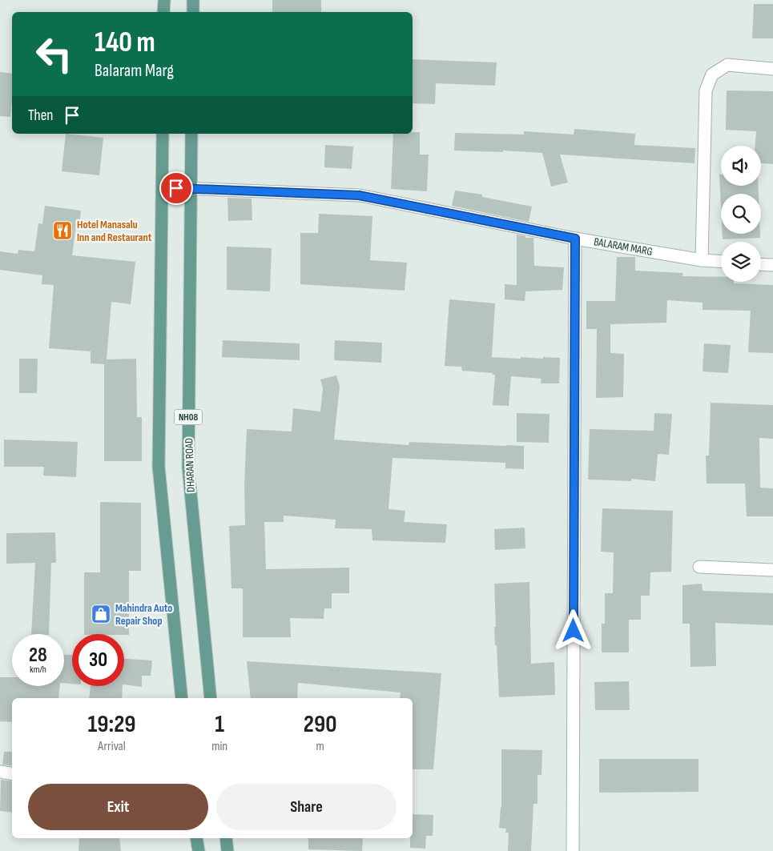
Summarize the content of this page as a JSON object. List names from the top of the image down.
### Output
{
  "streets": {
    "main road": ["NH08", "DHARAN ROAD"],
    "street": ["BALARAM MARG"]
  },
  "crossings": [
    ["BALARAM MARG", "NH08"],
    ["BALARAM MARG", "DHARAN ROAD"]
  ],
  "places": {
    "restaurant": ["Hotel Manasalu Inn and Restaurant"],
    "shop": ["Mahindra Auto Repair Shop"]
  },
  "page": {
    "turn": ["140 m", "Balaram Marg"],
    "then": "Then",
    "speed": "28 km/h",
    "limit": "30",
    "eta": [
      "19:29",
      "Arrival",
      "1",
      "min",
      "290",
      "m"
    ],
    "buttons": ["Exit", "Share"]
  }
}
